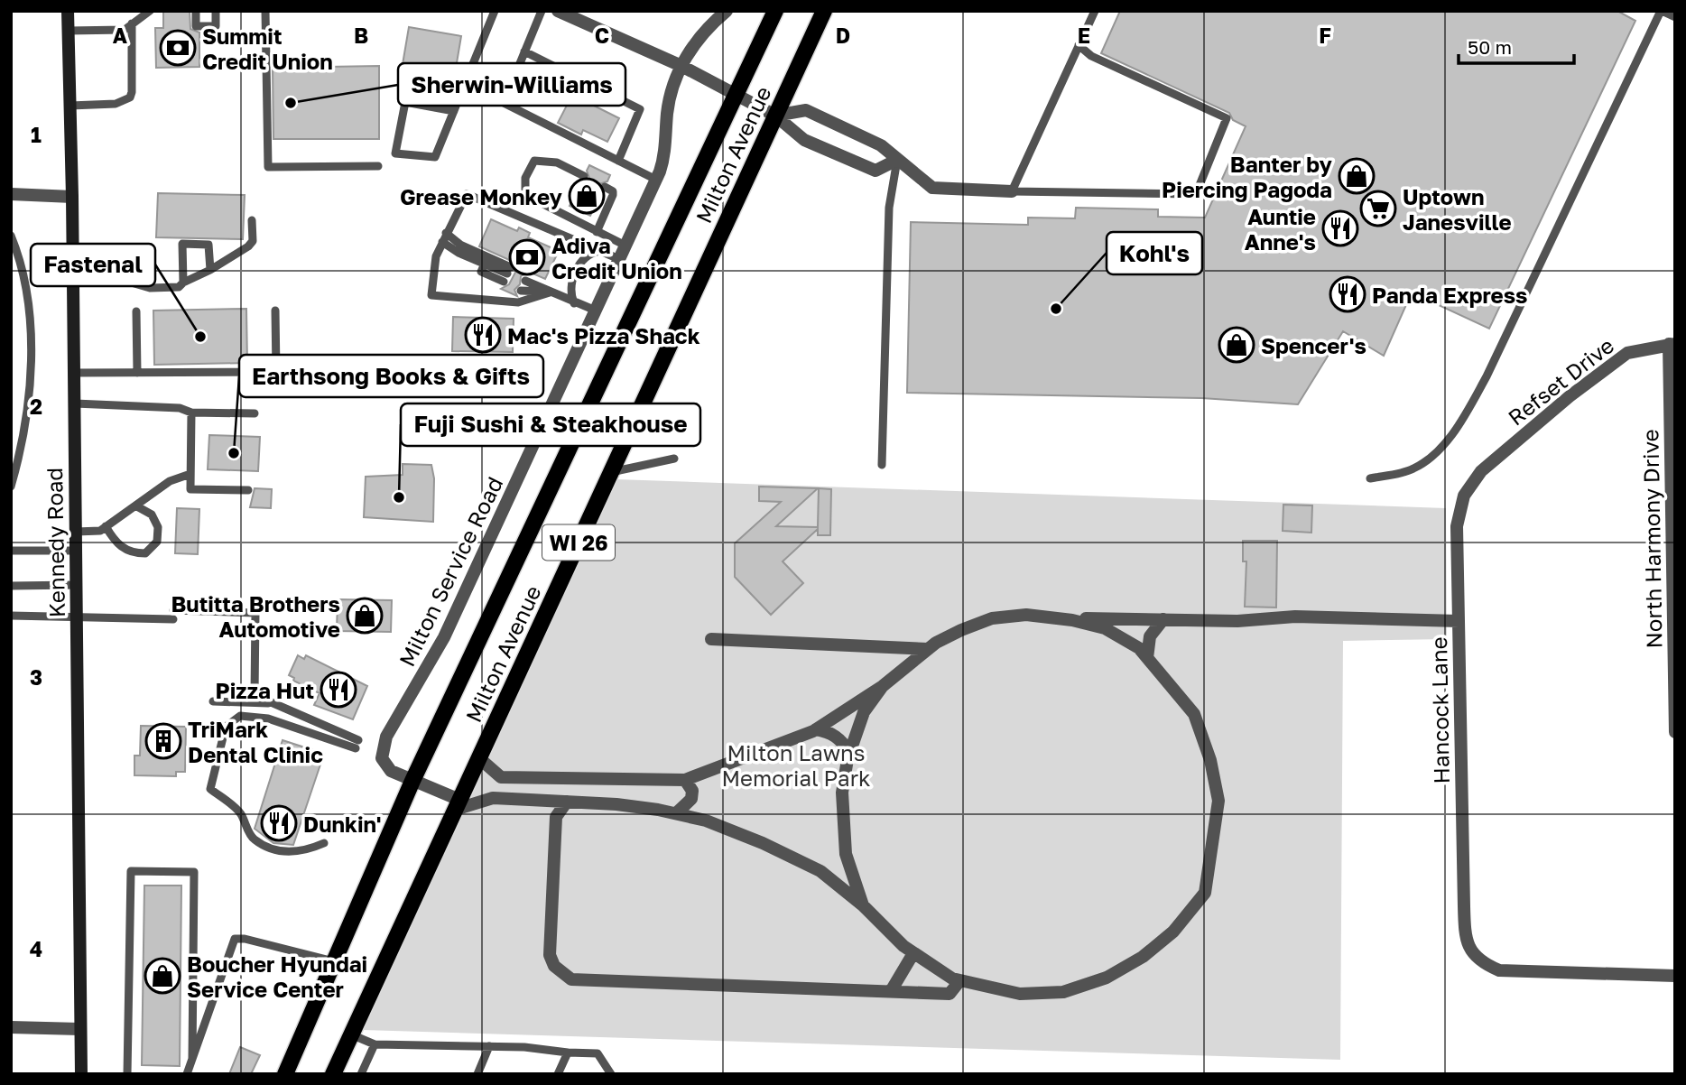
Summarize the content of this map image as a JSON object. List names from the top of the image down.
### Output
{
  "streets": {
    "main road": ["Milton Avenue", "WI 26"],
    "street": [
      "Refset Drive",
      "North Harmony Drive",
      "Kennedy Road",
      "Milton Service Road",
      "Hancock Lane"
    ]
  },
  "crossings": [
    ["Milton Avenue", "Milton Service Road"],
    ["Refset Drive", "North Harmony Drive"],
    ["Refset Drive", "Hancock Lane"]
  ],
  "parks": ["Milton Lawns Memorial Park"],
  "places": {
    "bank": ["Summit Credit Union", "Adiva Credit Union"],
    "other": [
      "Sherwin-Williams",
      "Kohl's",
      "Fastenal",
      "Earthsong Books & Gifts",
      "Fuji Sushi & Steakhouse"
    ],
    "shop": [
      "Banter by Piercing Pagoda",
      "Grease Monkey",
      "Spencer's",
      "Butitta Brothers Automotive",
      "Boucher Hyundai Service Center"
    ],
    "supermarket": ["Uptown Janesville"],
    "restaurant": [
      "Auntie Anne's",
      "Panda Express",
      "Mac's Pizza Shack",
      "Pizza Hut",
      "Dunkin'"
    ],
    "building": ["TriMark Dental Clinic"]
  },
  "scale_bar": "50 m",
  "grid": {
    "columns": [
      "A",
      "B",
      "C",
      "D",
      "E",
      "F"
    ],
    "rows": [
      "1",
      "2",
      "3",
      "4"
    ]
  }
}
